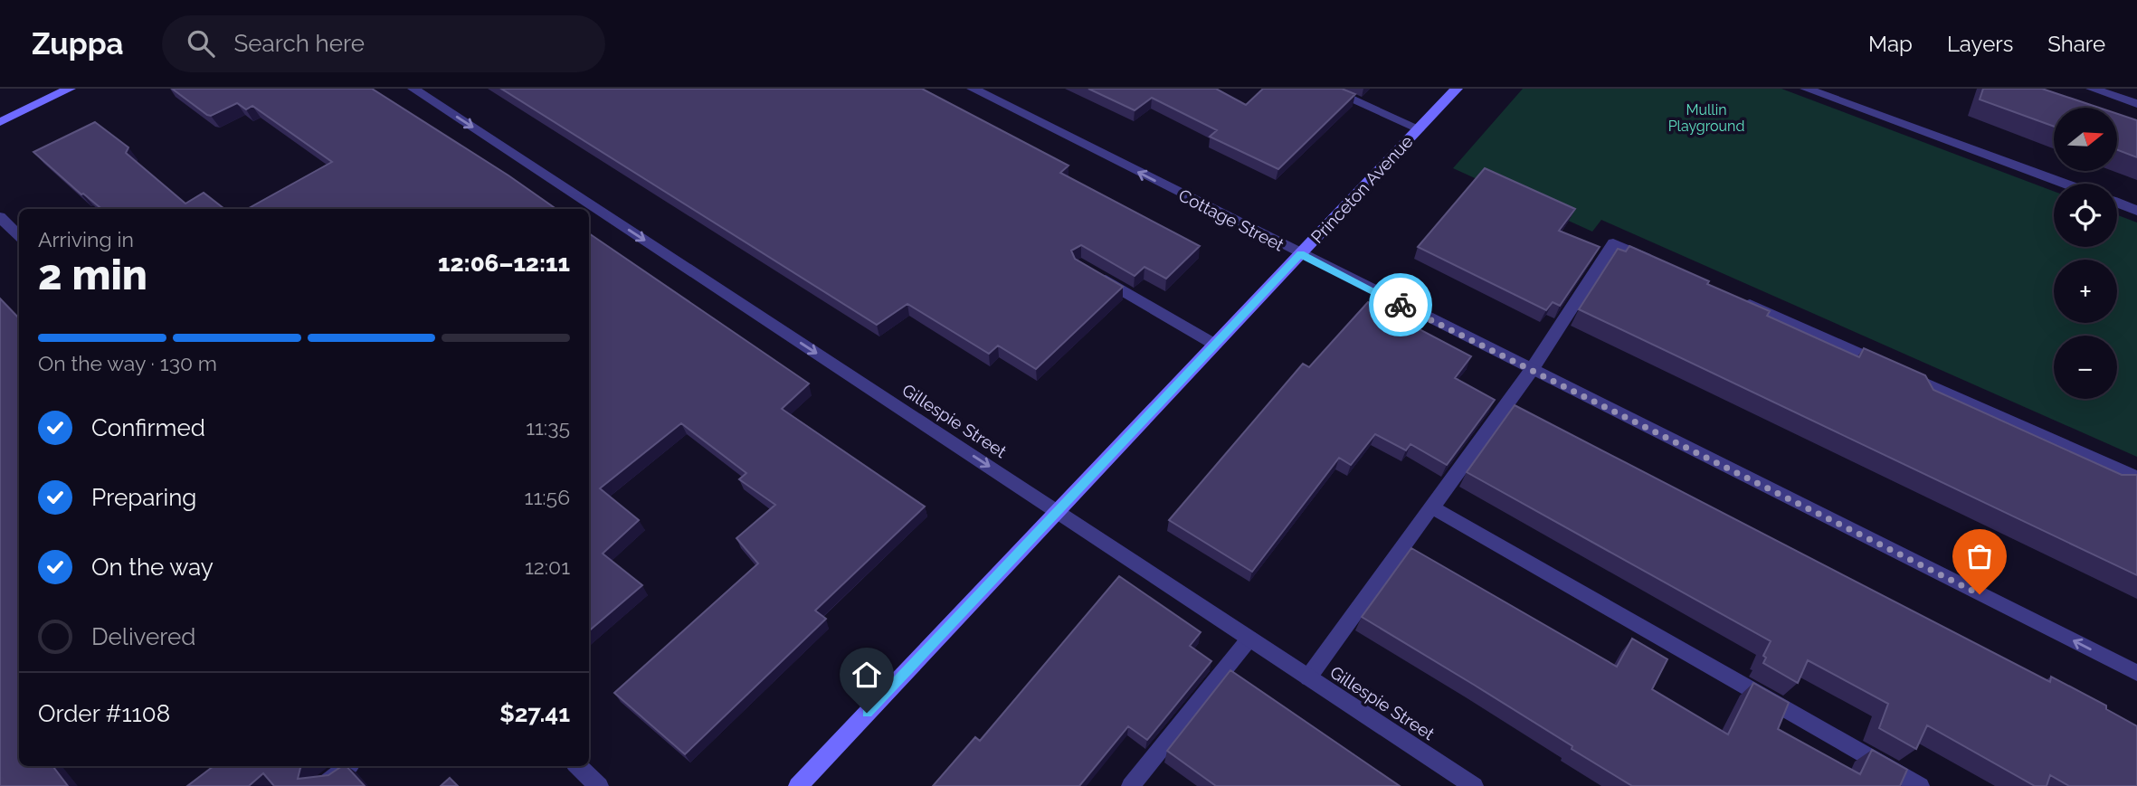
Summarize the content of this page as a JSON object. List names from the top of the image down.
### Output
{
  "streets": {
    "street": ["Princeton Avenue", "Cottage Street", "Gillespie Street"]
  },
  "crossings": [
    ["Princeton Avenue", "Cottage Street"],
    ["Princeton Avenue", "Gillespie Street"]
  ],
  "one_way": ["Cottage Street", "Gillespie Street"],
  "parks": ["Mullin Playground"],
  "north": "right",
  "page": {
    "header": "Zuppa",
    "search": "Search here",
    "nav": ["Map", "Layers", "Share"],
    "map_buttons": ["+", "−"],
    "heading": ["2 min", "Arriving in", "12:06–12:11"],
    "panel": ["Order #1108", "$27.41"],
    "bar": "On the way · 130 m",
    "list": [
      ["Confirmed", "11:35"],
      ["Preparing", "11:56"],
      ["On the way", "12:01"],
      "Delivered"
    ]
  }
}
